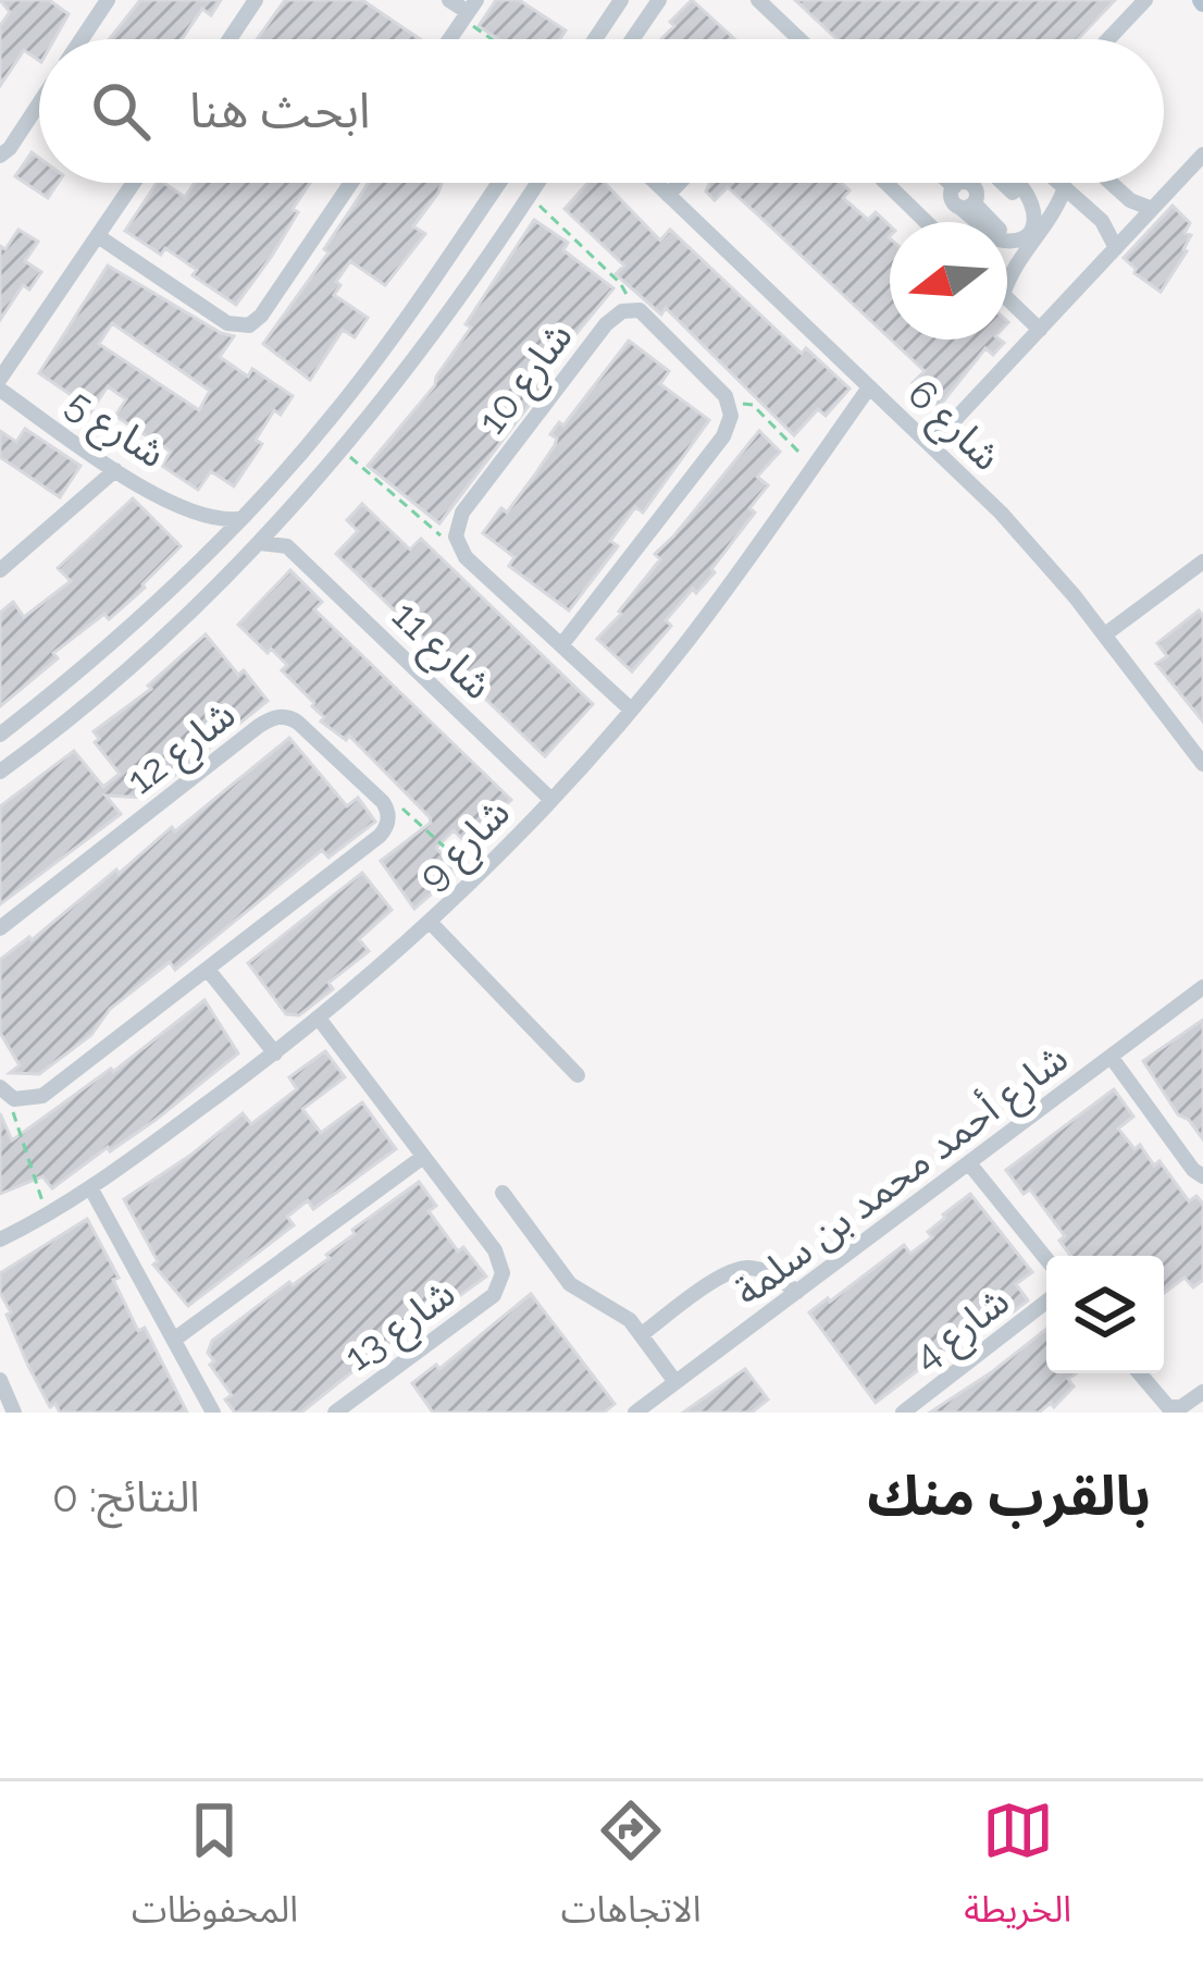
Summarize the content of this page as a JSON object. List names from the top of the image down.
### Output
{
  "streets": {
    "street": [
      "شارع 10",
      "شارع 6",
      "شارع 5",
      "شارع 11",
      "شارع 12",
      "شارع 9",
      "شارع أحمد محمد بن سلمة",
      "شارع 13",
      "شارع 4"
    ]
  },
  "crossings": [
    ["شارع 6", "شارع 9"],
    ["شارع 11", "شارع 9"],
    ["شارع 9", "شارع 13"],
    ["شارع أحمد محمد بن سلمة", "شارع 4"]
  ],
  "north": "left",
  "page": {
    "search": "ابحث هنا",
    "heading": ["بالقرب منك", "النتائج: 0"],
    "nav": ["الخريطة", "الاتجاهات", "المحفوظات"]
  }
}
